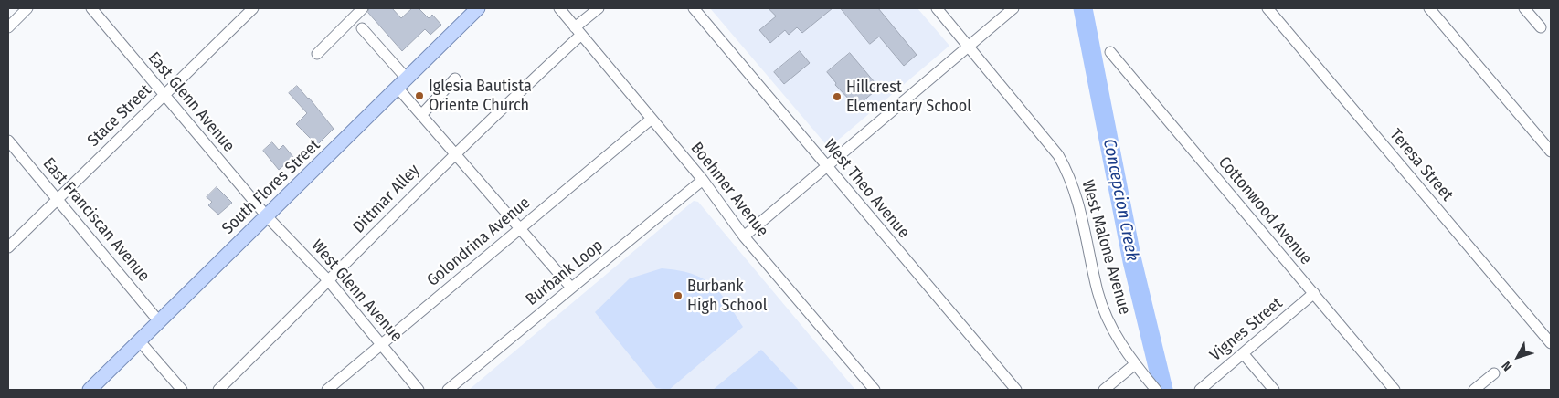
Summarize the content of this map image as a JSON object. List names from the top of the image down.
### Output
{
  "streets": {
    "main road": ["South Flores Street"],
    "street": [
      "East Glenn Avenue",
      "Stace Street",
      "Teresa Street",
      "West Theo Avenue",
      "Boehmer Avenue",
      "Dittmar Alley",
      "Cottonwood Avenue",
      "East Franciscan Avenue",
      "Golondrina Avenue",
      "West Malone Avenue",
      "Burbank Loop",
      "West Glenn Avenue",
      "Vignes Street"
    ]
  },
  "crossings": [
    ["East Glenn Avenue", "Stace Street"],
    ["East Glenn Avenue", "South Flores Street"],
    ["East Glenn Avenue", "West Glenn Avenue"],
    ["Stace Street", "East Franciscan Avenue"],
    ["South Flores Street", "East Franciscan Avenue"],
    ["South Flores Street", "West Glenn Avenue"],
    ["Boehmer Avenue", "Dittmar Alley"],
    ["Boehmer Avenue", "Golondrina Avenue"],
    ["Boehmer Avenue", "Burbank Loop"],
    ["Dittmar Alley", "West Glenn Avenue"],
    ["Cottonwood Avenue", "Vignes Street"],
    ["Golondrina Avenue", "West Glenn Avenue"]
  ],
  "water": ["Concepcion Creek"],
  "places": ["Iglesia Bautista Oriente Church", "Hillcrest Elementary School", "Burbank High School"],
  "north": "bottom left"
}
